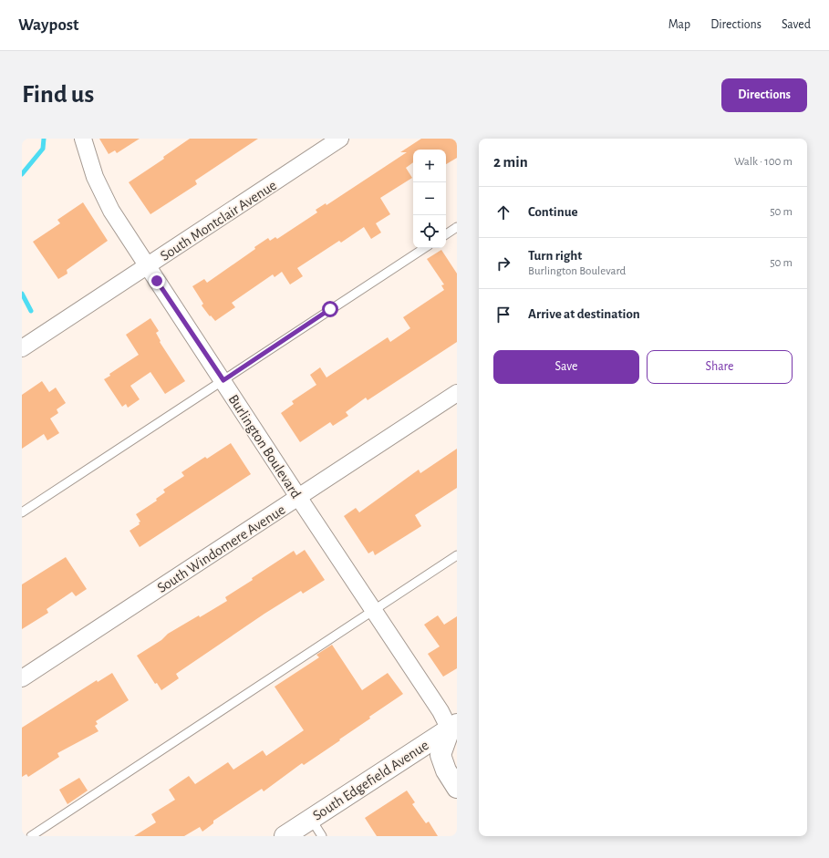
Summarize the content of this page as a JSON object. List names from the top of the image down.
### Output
{
  "streets": {
    "street": [
      "South Montclair Avenue",
      "Burlington Boulevard",
      "South Windomere Avenue",
      "South Edgefield Avenue"
    ]
  },
  "crossings": [
    ["South Montclair Avenue", "Burlington Boulevard"],
    ["Burlington Boulevard", "South Windomere Avenue"],
    ["Burlington Boulevard", "South Edgefield Avenue"]
  ],
  "page": {
    "header": "Waypost",
    "nav": ["Map", "Directions", "Saved"],
    "buttons": [
      "Directions",
      ["Save", "Share"]
    ],
    "title": "Find us",
    "heading": ["2 min", "Walk · 100 m"],
    "map_buttons": ["+", "−"],
    "list": [
      ["Continue", "50 m"],
      ["Turn right", "Burlington Boulevard", "50 m"],
      "Arrive at destination"
    ]
  }
}
